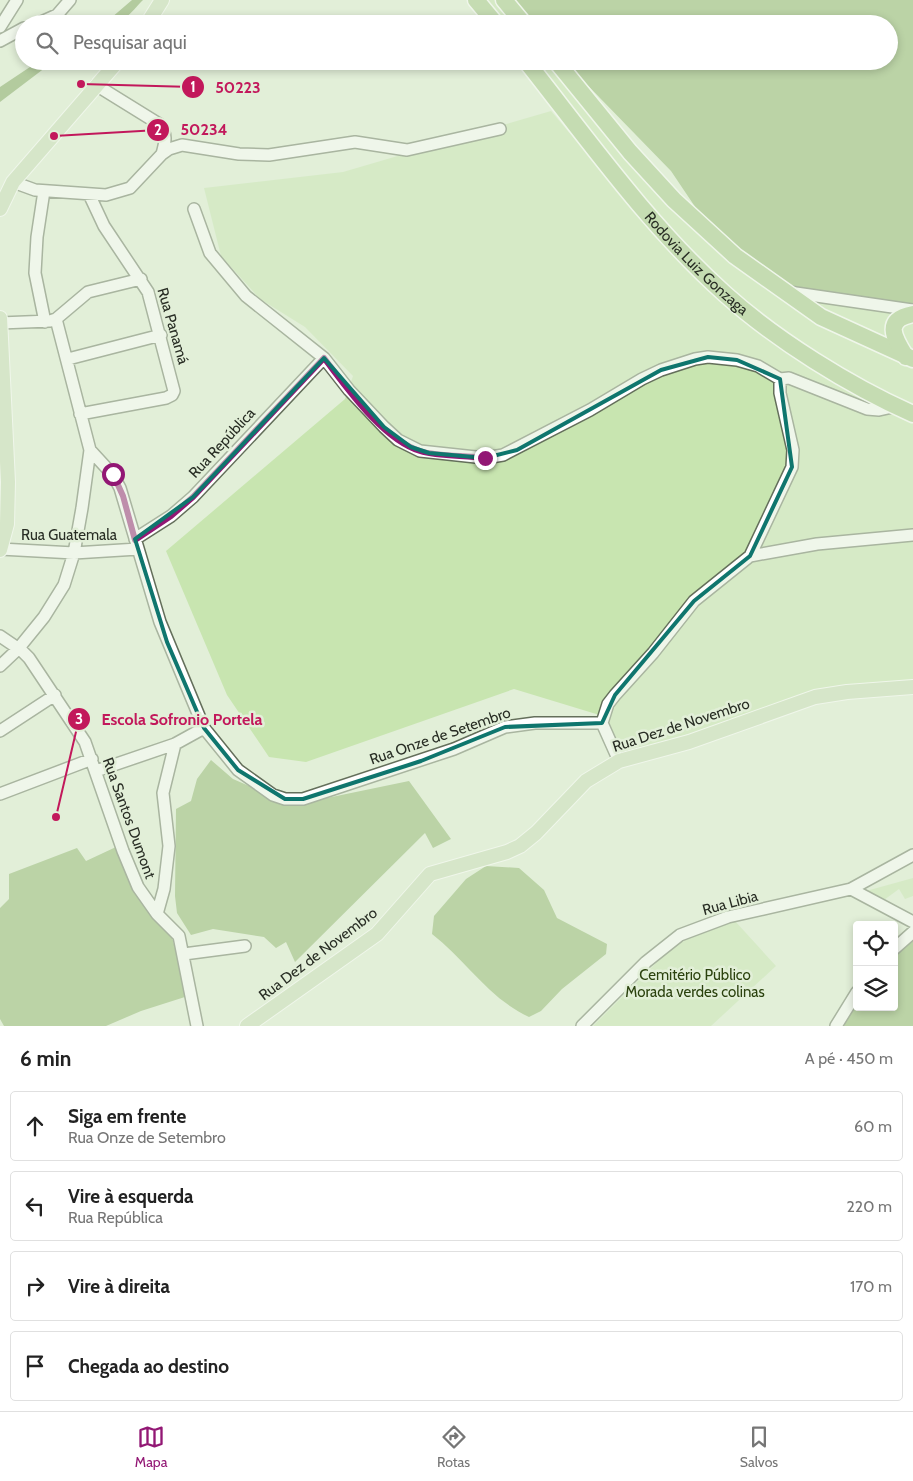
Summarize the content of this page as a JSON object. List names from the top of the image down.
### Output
{
  "streets": {
    "highway": ["Rodovia Luiz Gonzaga"],
    "main road": ["Rua Dez de Novembro"],
    "street": [
      "Rua Panamá",
      "Rua República",
      "Rua Guatemala",
      "Rua Onze de Setembro",
      "Rua Santos Dumont",
      "Rua Libia"
    ]
  },
  "crossings": [
    ["Rua República", "Rua Guatemala"],
    ["Rua República", "Rua Onze de Setembro"],
    ["Rua Guatemala", "Rua Onze de Setembro"]
  ],
  "parks": ["Cemitério Público Morada verdes colinas"],
  "places": ["50223", "50234", "Escola Sofronio Portela"],
  "page": {
    "search": "Pesquisar aqui",
    "heading": ["6 min", "A pé · 450 m"],
    "list": [
      ["Siga em frente", "Rua Onze de Setembro", "60 m"],
      ["Vire à esquerda", "Rua República", "220 m"],
      ["Vire à direita", "170 m"],
      "Chegada ao destino"
    ],
    "nav": ["Mapa", "Rotas", "Salvos"]
  }
}
